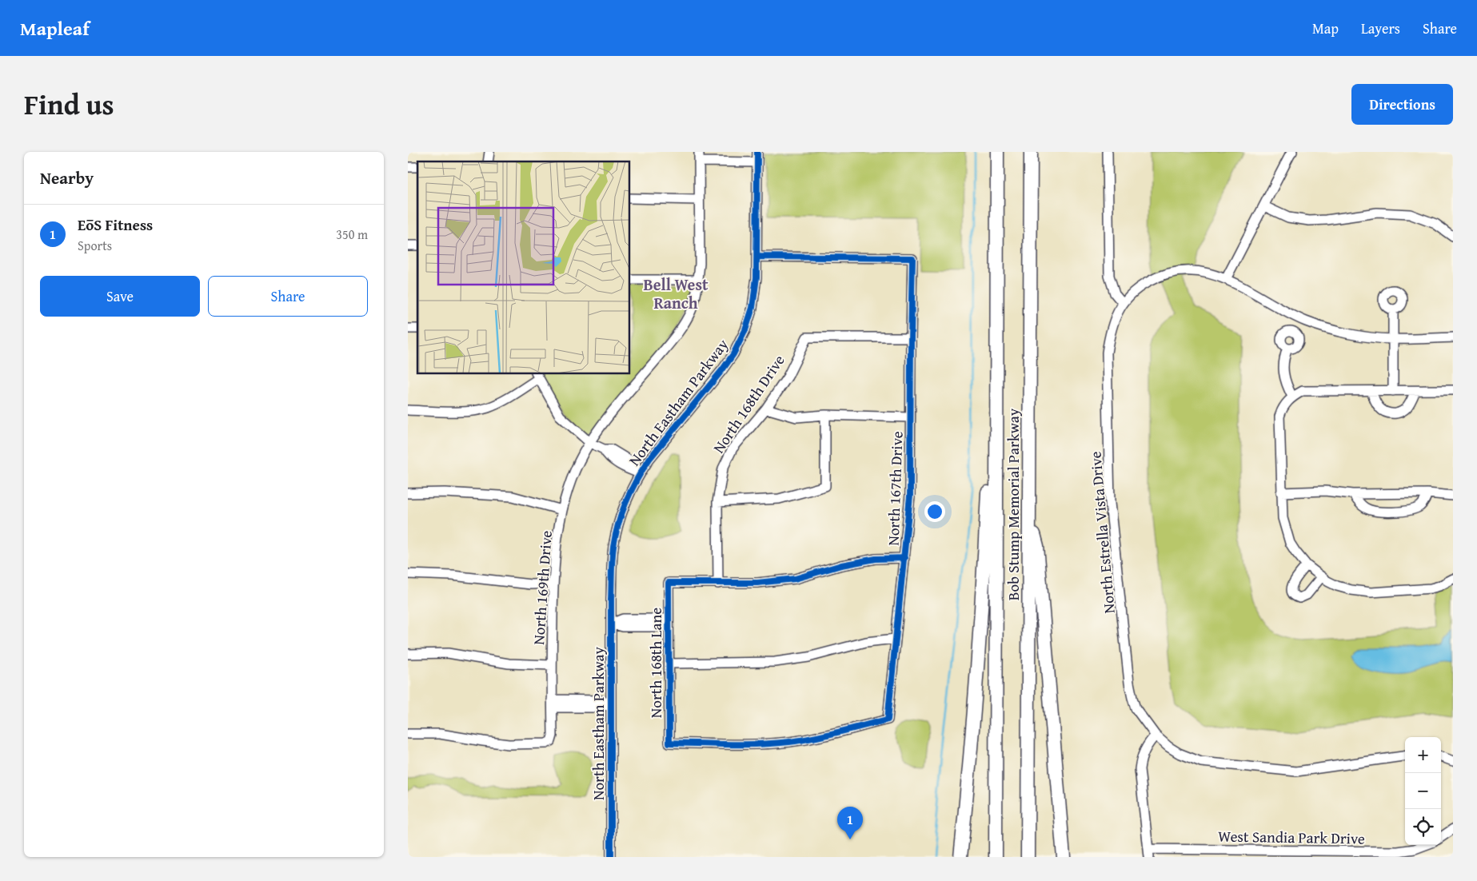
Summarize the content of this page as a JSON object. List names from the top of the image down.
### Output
{
  "streets": {
    "highway": ["Bob Stump Memorial Parkway"],
    "street": [
      "North Eastham Parkway",
      "North 168th Drive",
      "North 167th Drive",
      "North Estrella Vista Drive",
      "North 169th Drive",
      "North 168th Lane",
      "West Sandia Park Drive"
    ]
  },
  "crossings": [
    ["North Eastham Parkway", "North 167th Drive"],
    ["North 168th Drive", "North 167th Drive"],
    ["North 168th Drive", "North 168th Lane"],
    ["North 167th Drive", "North 168th Lane"]
  ],
  "districts": ["Bell West Ranch"],
  "page": {
    "header": "Mapleaf",
    "nav": ["Map", "Layers", "Share"],
    "title": "Find us",
    "buttons": [
      "Directions",
      ["Save", "Share"]
    ],
    "heading": "Nearby",
    "list": [
      {
        "mark": "1",
        "name": "EōS Fitness",
        "note": "Sports",
        "value": "350 m"
      }
    ],
    "map_buttons": ["+", "−"],
    "pins": "1"
  }
}
